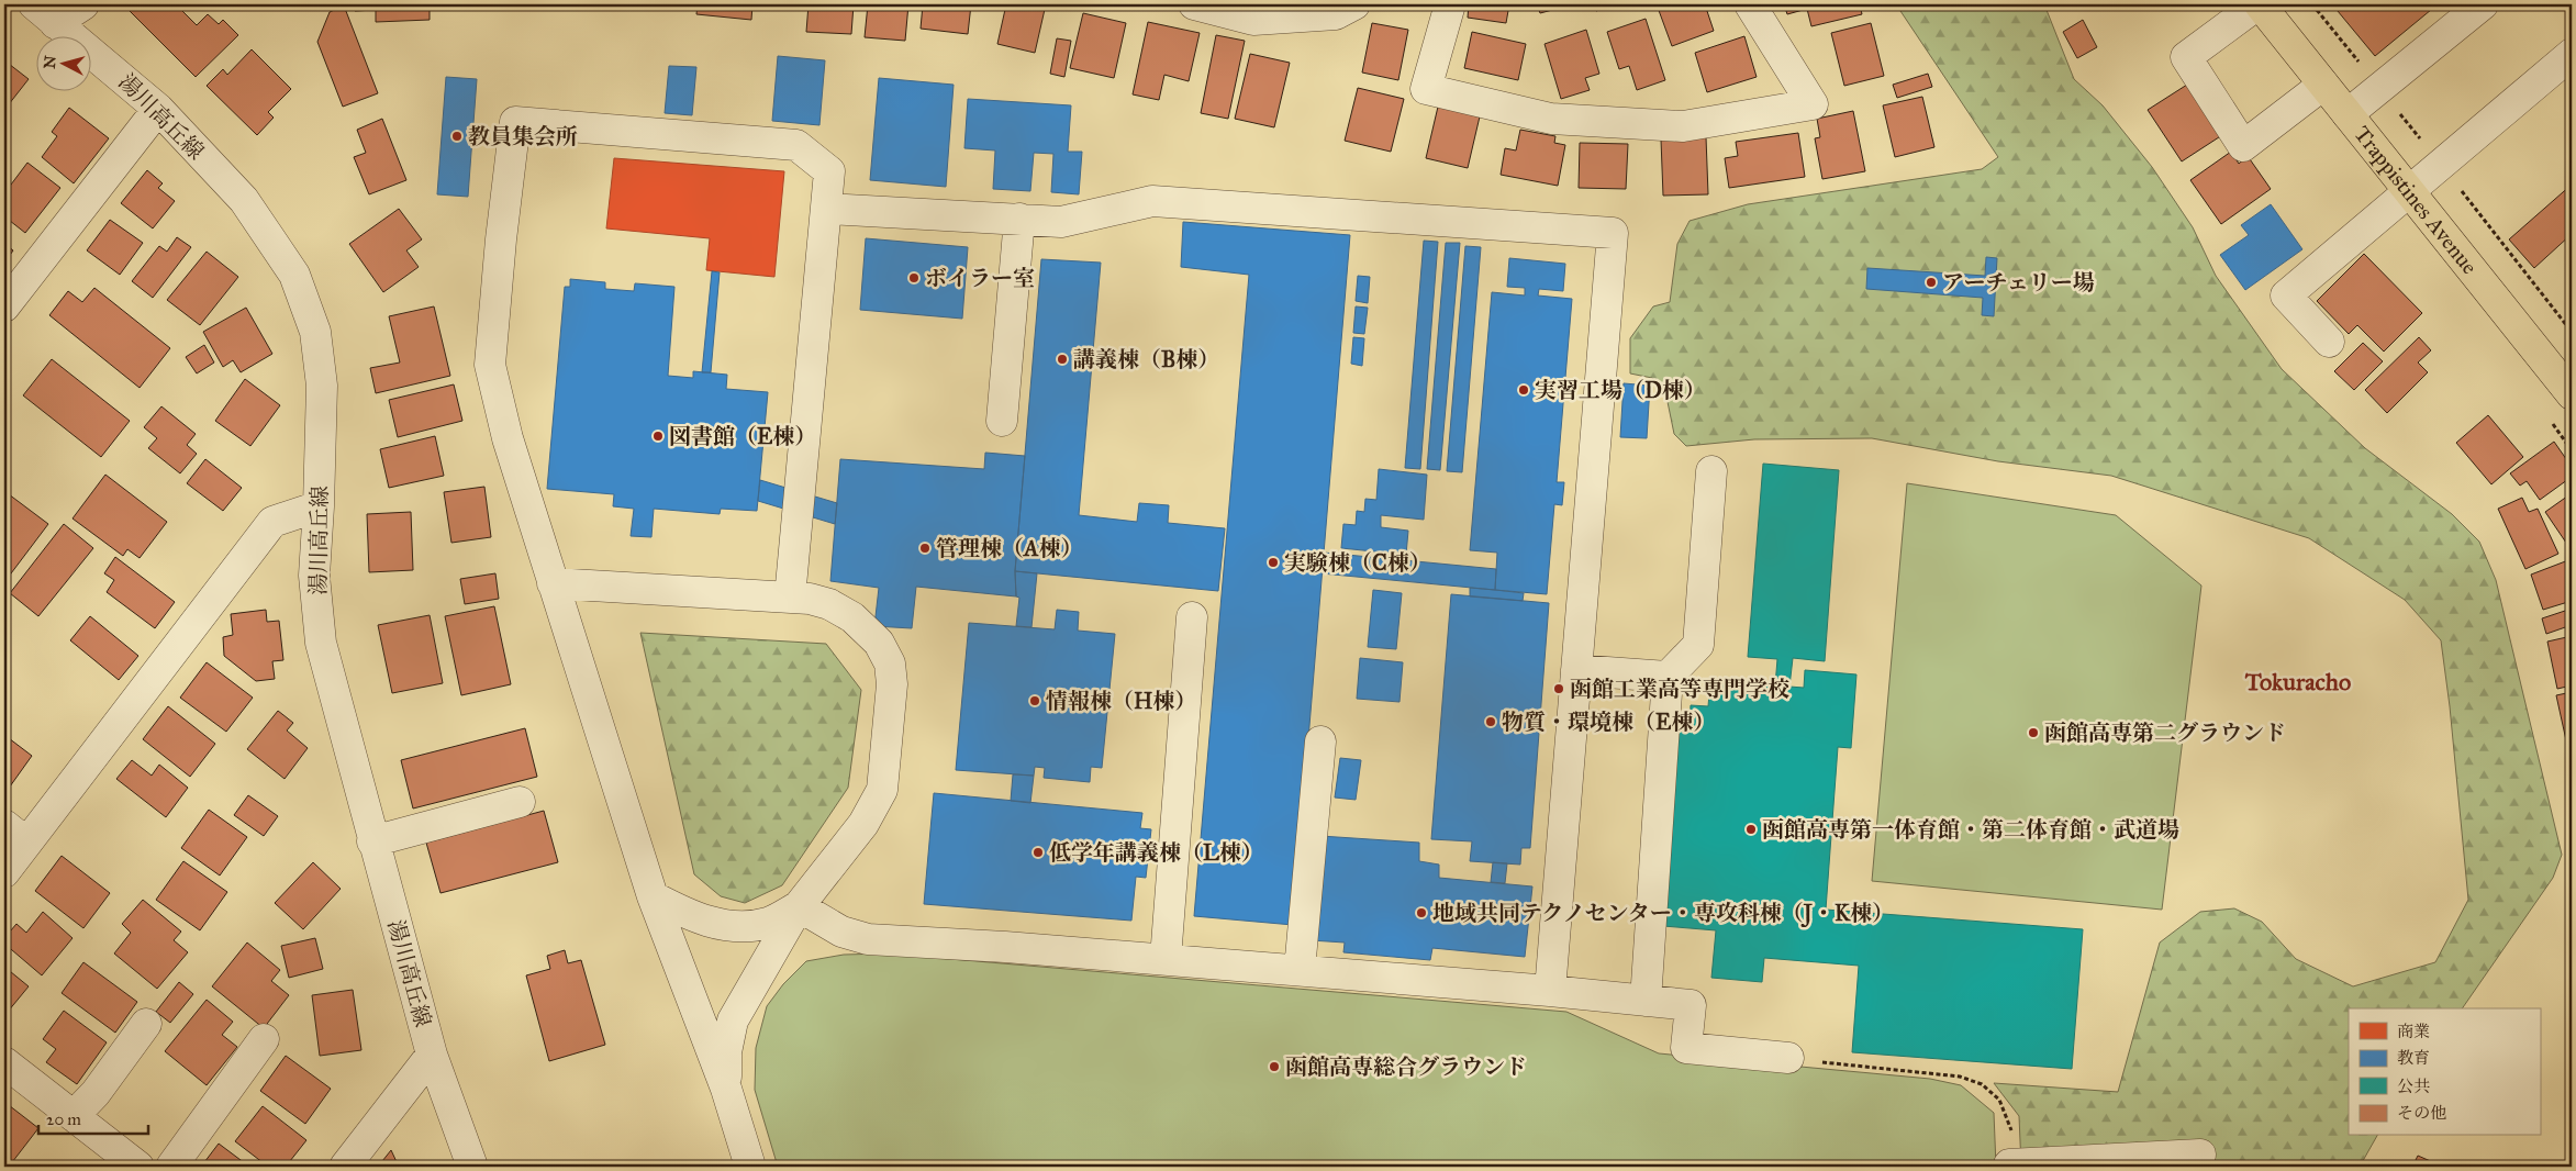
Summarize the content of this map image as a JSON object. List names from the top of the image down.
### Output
{
  "streets": {
    "main road": ["Trappistines Avenue"],
    "street": ["湯川高丘線"]
  },
  "districts": ["Tokuracho"],
  "places": [
    "教員集会所",
    "ボイラー室",
    "アーチェリー場",
    "講義棟（B棟）",
    "実習工場（D棟）",
    "図書館（E棟）",
    "管理棟（A棟）",
    "実験棟（C棟）",
    "函館工業高等専門学校",
    "情報棟（H棟）",
    "物質・環境棟（E棟）",
    "函館高専第二グラウンド",
    "函館高専第一体育館・第二体育館・武道場",
    "低学年講義棟（L棟）",
    "地域共同テクノセンター・専攻科棟（J・K棟）",
    "函館高専総合グラウンド"
  ],
  "legend": [
    "商業",
    "教育",
    "公共",
    "その他"
  ],
  "scale_bar": "20 m",
  "north": "left"
}
